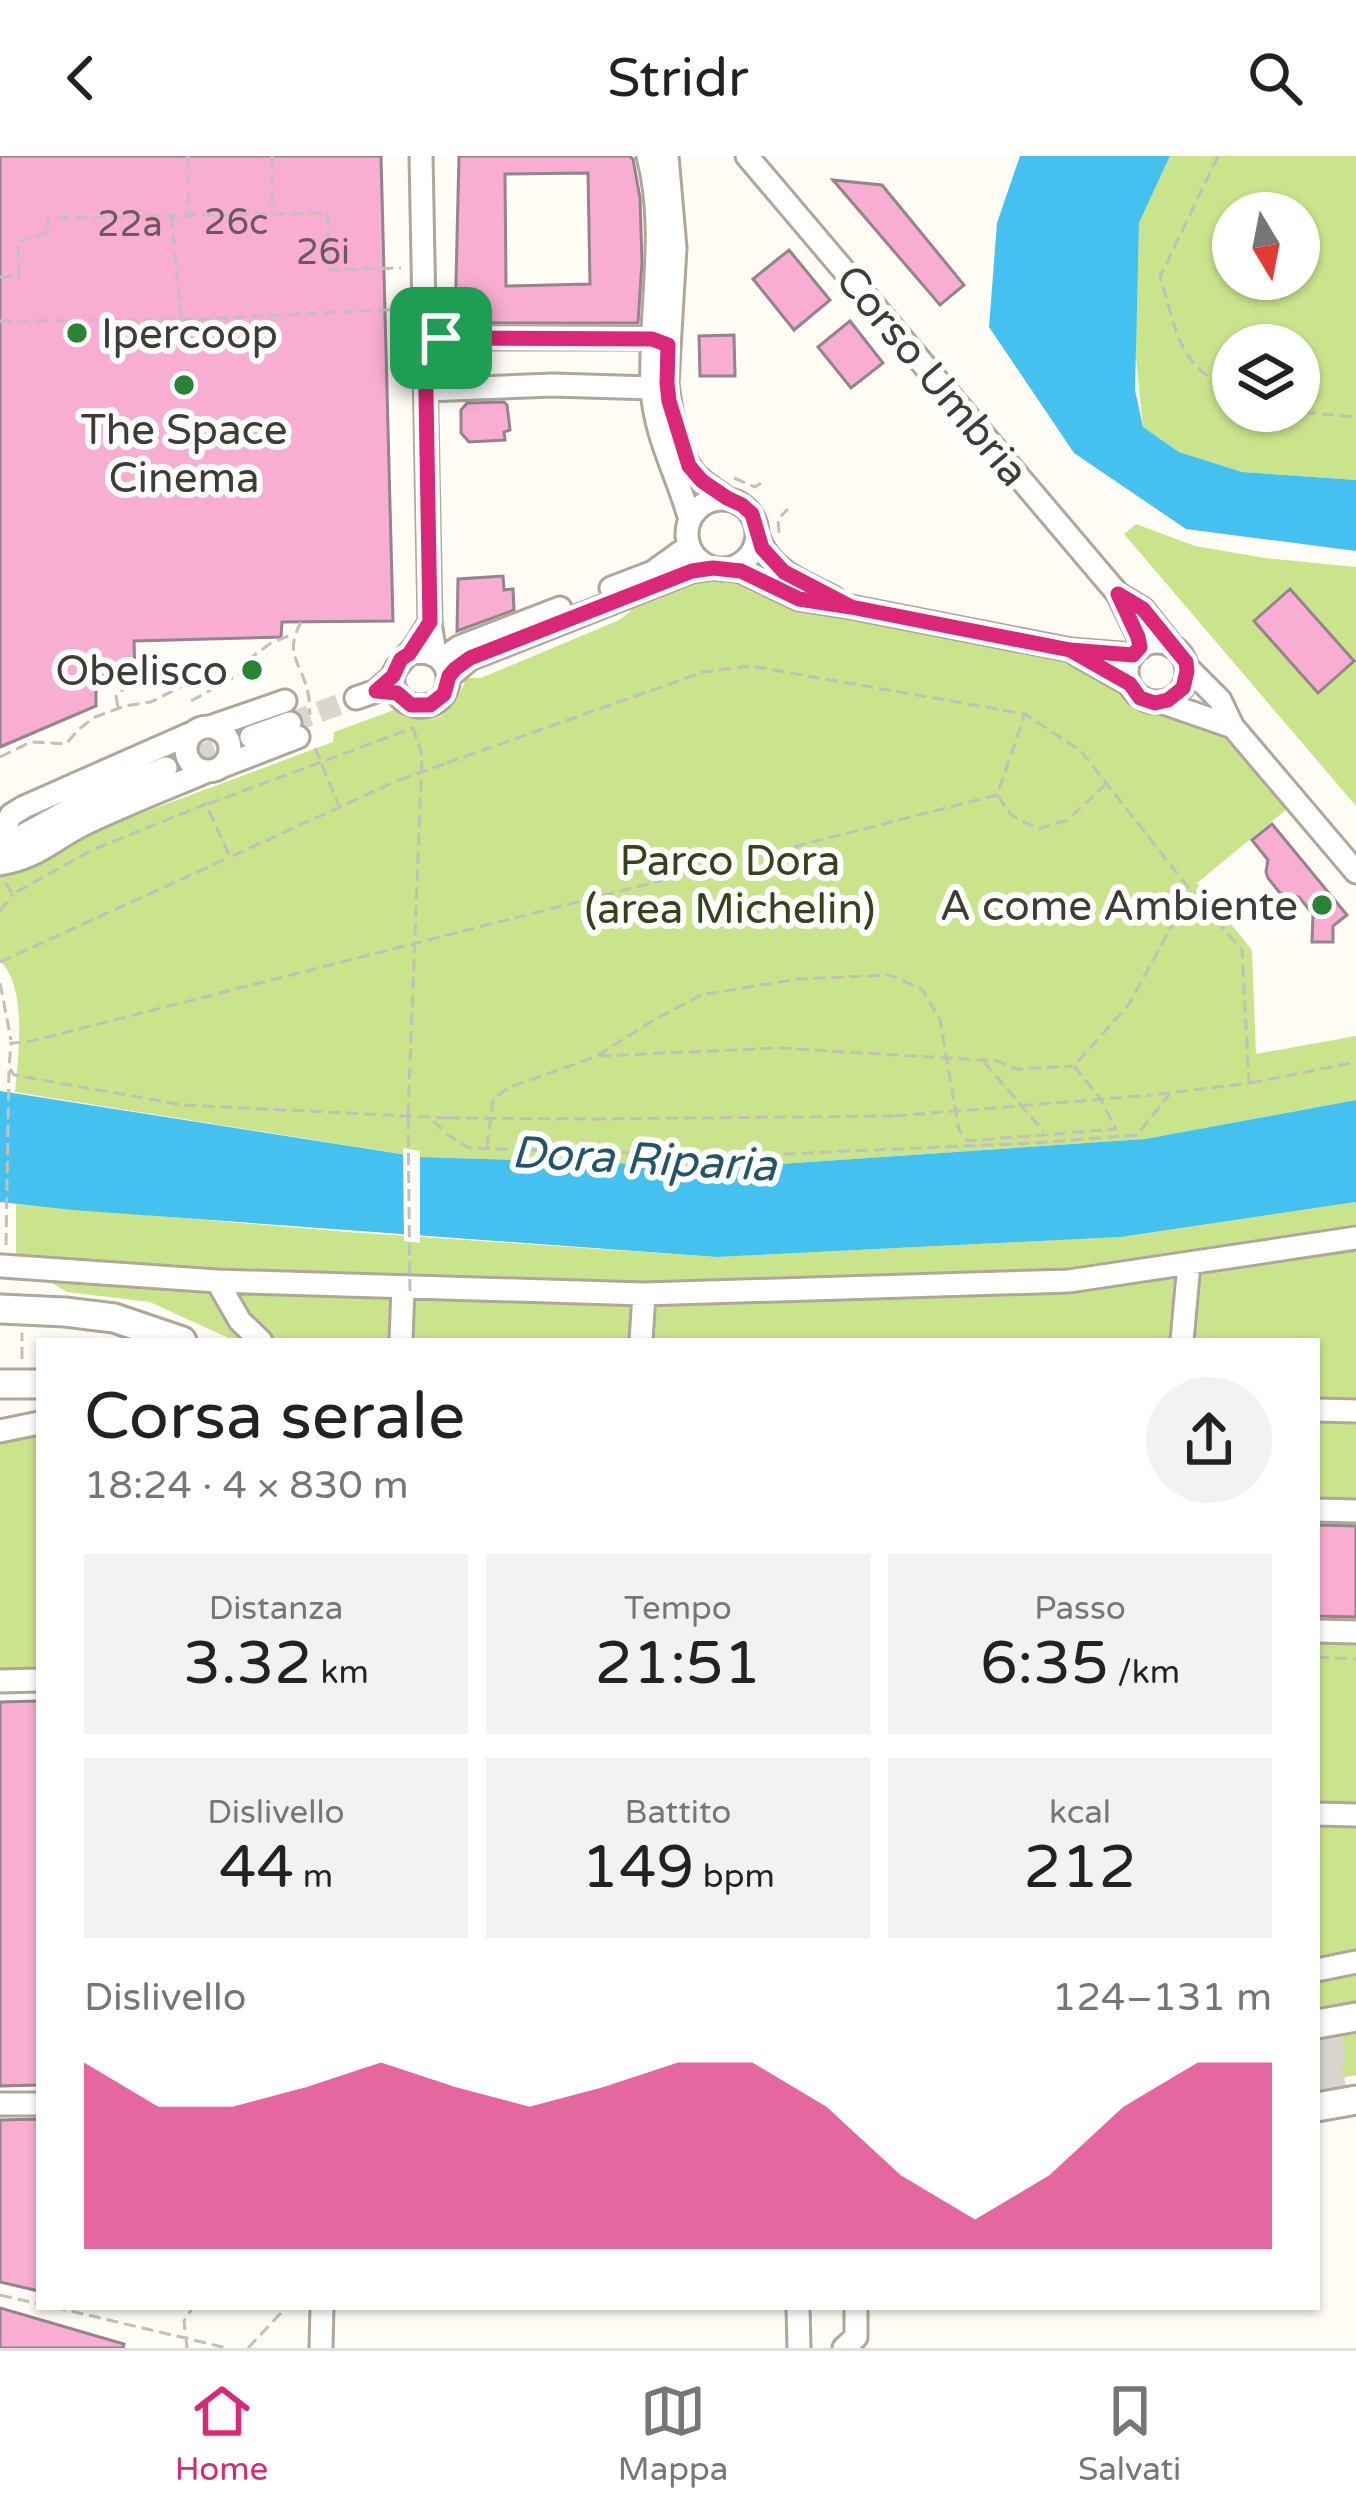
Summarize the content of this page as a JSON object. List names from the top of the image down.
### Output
{
  "streets": {
    "street": ["Corso Umbria"]
  },
  "water": ["Dora Riparia"],
  "parks": ["Parco Dora (area Michelin)"],
  "places": [
    "Ipercoop",
    "The Space Cinema",
    "Obelisco",
    "A come Ambiente"
  ],
  "house_numbers": ["26c", "22a", "26i"],
  "north": "bottom",
  "page": {
    "header": "Stridr",
    "heading": ["Corsa serale", "18:24 · 4 × 830 m"],
    "stats": [
      ["Distanza", "3.32 km"],
      ["Tempo", "21:51"],
      ["Passo", "6:35 /km"],
      ["Dislivello", "44 m"],
      ["Battito", "149 bpm"],
      ["kcal", "212"]
    ],
    "chart": ["Dislivello", "124–131 m"],
    "tabs": ["Home", "Mappa", "Salvati"]
  }
}
